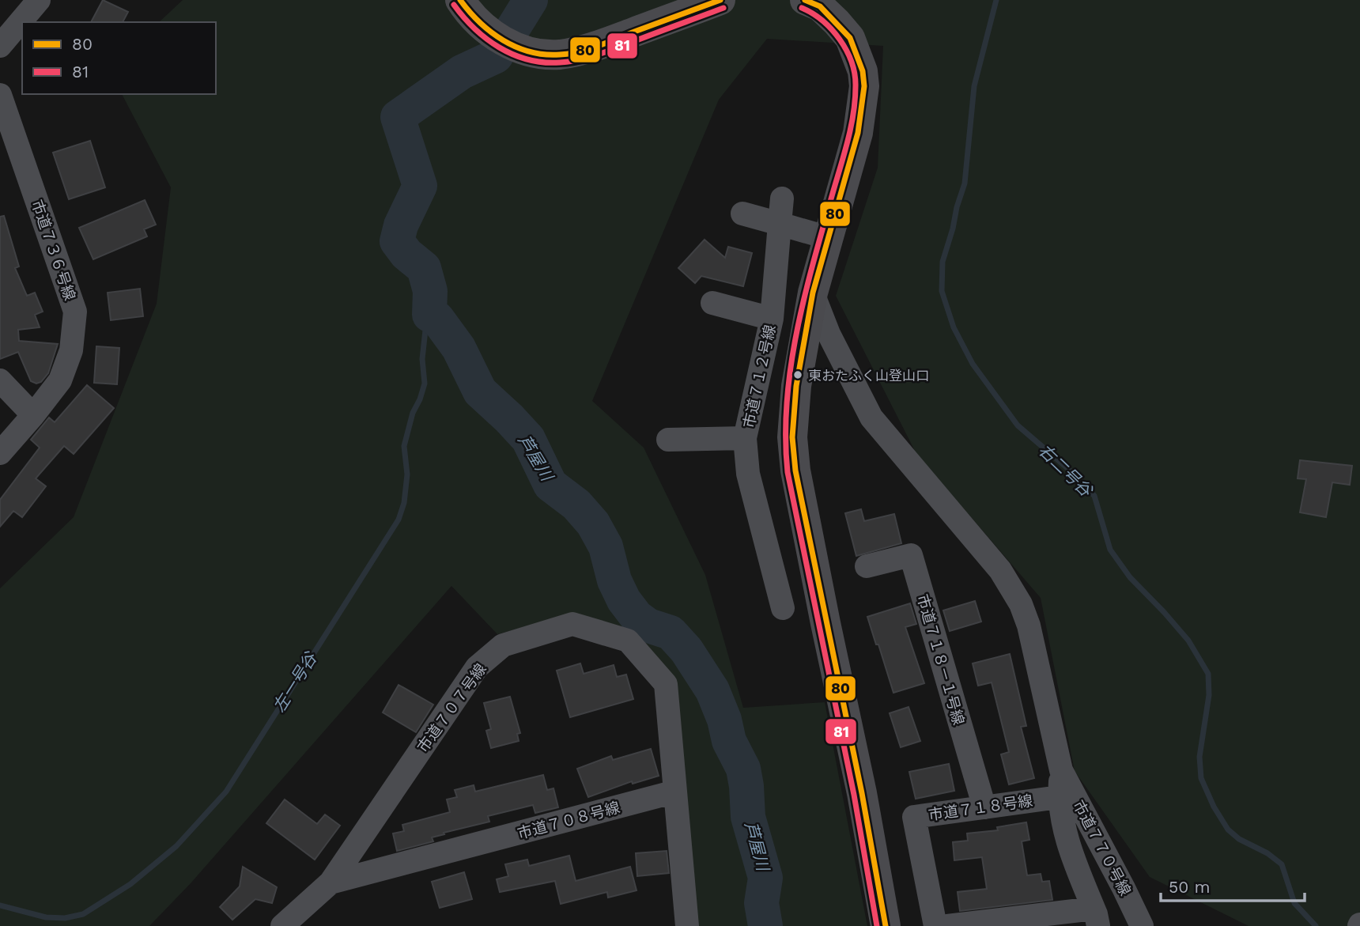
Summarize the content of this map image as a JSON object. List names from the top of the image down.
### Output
{
  "streets": {
    "street": [
      "市道７３６号線",
      "市道７１２号線",
      "市道７１８－１号線",
      "市道７０７号線",
      "市道７１８号線",
      "市道７０８号線",
      "市道７７０号線"
    ]
  },
  "crossings": [
    ["市道７１８－１号線", "市道７１８号線"],
    ["市道７０７号線", "市道７０８号線"]
  ],
  "water": ["芦屋川", "右二号谷", "左一号谷"],
  "places": ["東おたふく山登山口"],
  "lines": ["transit line 80", "transit line 81"],
  "legend": ["80", "81"],
  "scale_bar": "50 m"
}
